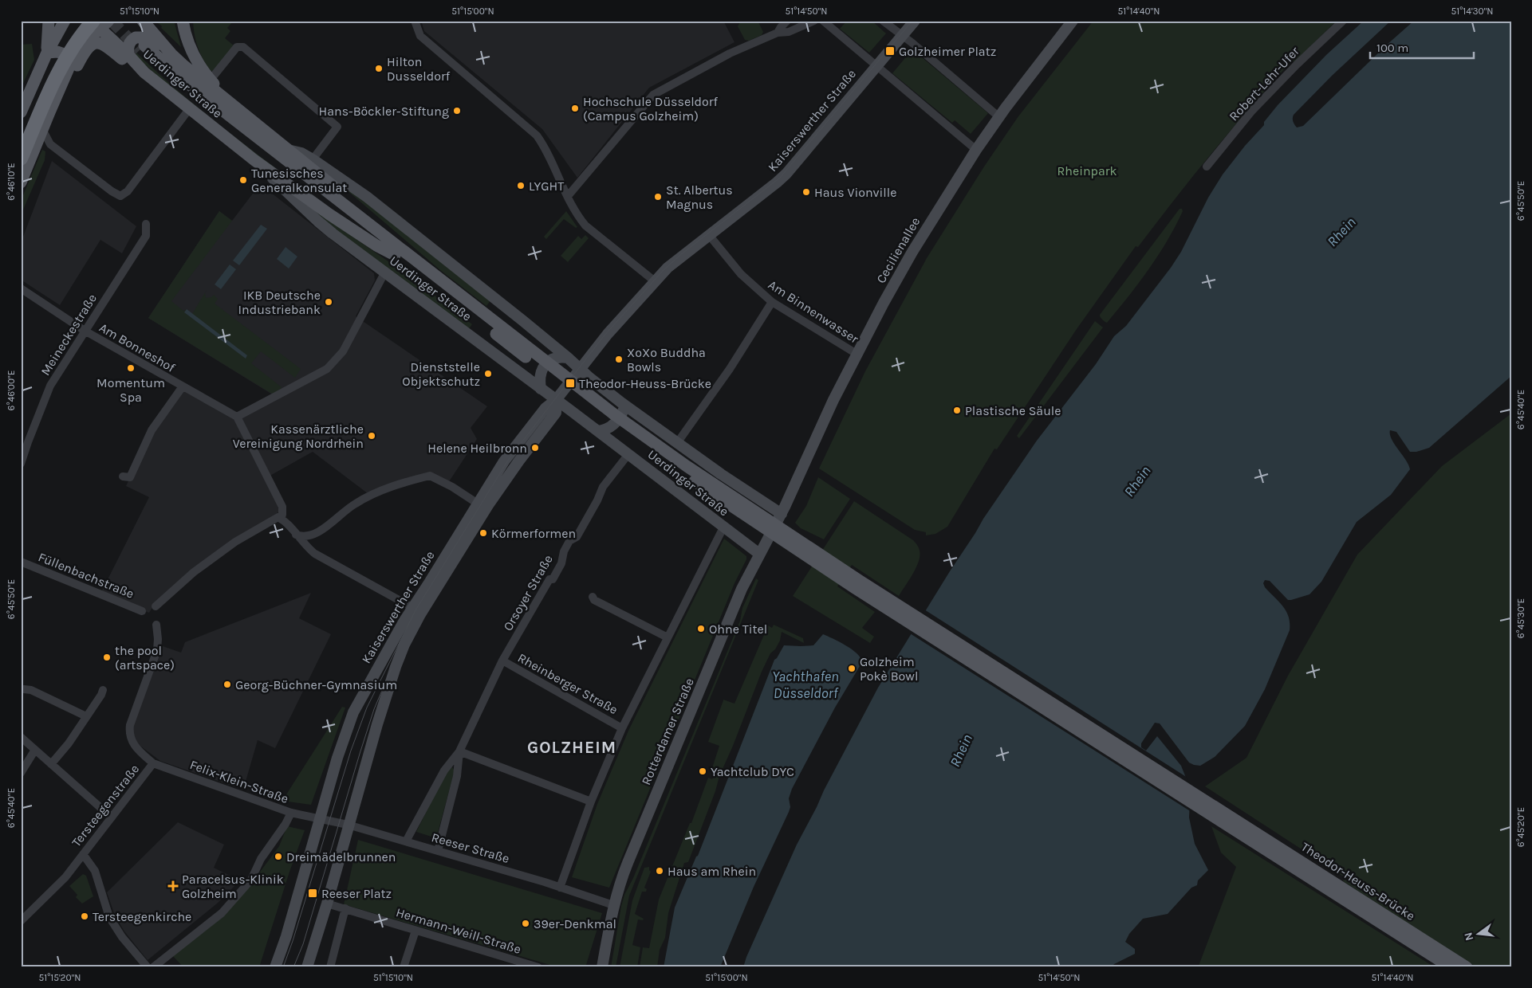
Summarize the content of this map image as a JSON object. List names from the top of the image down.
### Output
{
  "streets": {
    "main road": ["Uerdinger Straße", "Theodor-Heuss-Brücke"],
    "street": [
      "Robert-Lehr-Ufer",
      "Kaiserswerther Straße",
      "Cecilienallee",
      "Am Binnenwasser",
      "Meineckestraße",
      "Am Bonneshof",
      "Füllenbachstraße",
      "Orsoyer Straße",
      "Rheinberger Straße",
      "Rotterdamer Straße",
      "Felix-Klein-Straße",
      "Tersteegenstraße",
      "Reeser Straße",
      "Hermann-Weill-Straße"
    ]
  },
  "crossings": [
    ["Uerdinger Straße", "Kaiserswerther Straße"],
    ["Uerdinger Straße", "Cecilienallee"],
    ["Uerdinger Straße", "Orsoyer Straße"],
    ["Uerdinger Straße", "Rotterdamer Straße"],
    ["Kaiserswerther Straße", "Am Binnenwasser"],
    ["Kaiserswerther Straße", "Felix-Klein-Straße"],
    ["Kaiserswerther Straße", "Reeser Straße"],
    ["Kaiserswerther Straße", "Hermann-Weill-Straße"],
    ["Cecilienallee", "Am Binnenwasser"],
    ["Cecilienallee", "Rotterdamer Straße"],
    ["Meineckestraße", "Am Bonneshof"],
    ["Orsoyer Straße", "Rheinberger Straße"],
    ["Orsoyer Straße", "Reeser Straße"],
    ["Rotterdamer Straße", "Reeser Straße"],
    ["Felix-Klein-Straße", "Tersteegenstraße"],
    ["Felix-Klein-Straße", "Reeser Straße"]
  ],
  "districts": ["GOLZHEIM"],
  "water": ["Rhein", "Yachthafen Düsseldorf"],
  "parks": ["Rheinpark"],
  "places": {
    "transit": ["Golzheimer Platz", "Theodor-Heuss-Brücke", "Reeser Platz"],
    "other": [
      "Hilton Dusseldorf",
      "Hochschule Düsseldorf (Campus Golzheim)",
      "Hans-Böckler-Stiftung",
      "Tunesisches Generalkonsulat",
      "LYGHT",
      "Haus Vionville",
      "St. Albertus Magnus",
      "IKB Deutsche Industriebank",
      "XoXo Buddha Bowls",
      "Momentum Spa",
      "Dienststelle Objektschutz",
      "Plastische Säule",
      "Kassenärztliche Vereinigung Nordrhein",
      "Helene Heilbronn",
      "Körmerformen",
      "Ohne Titel",
      "the pool (artspace)",
      "Golzheim Pokè Bowl",
      "Georg-Büchner-Gymnasium",
      "Yachtclub DYC",
      "Dreimädelbrunnen",
      "Haus am Rhein",
      "Tersteegenkirche",
      "39er-Denkmal"
    ],
    "health": ["Paracelsus-Klinik Golzheim"]
  },
  "scale_bar": "100 m",
  "north": "left",
  "coordinates": [
    "51°15'10\"N",
    "51°15'00\"N",
    "51°14'50\"N",
    "51°14'40\"N",
    "51°14'30\"N",
    "6°46'10\"E",
    "6°45'50\"E",
    "6°46'00\"E",
    "6°45'40\"E",
    "6°45'30\"E",
    "6°45'20\"E",
    "51°15'20\"N"
  ]
}
